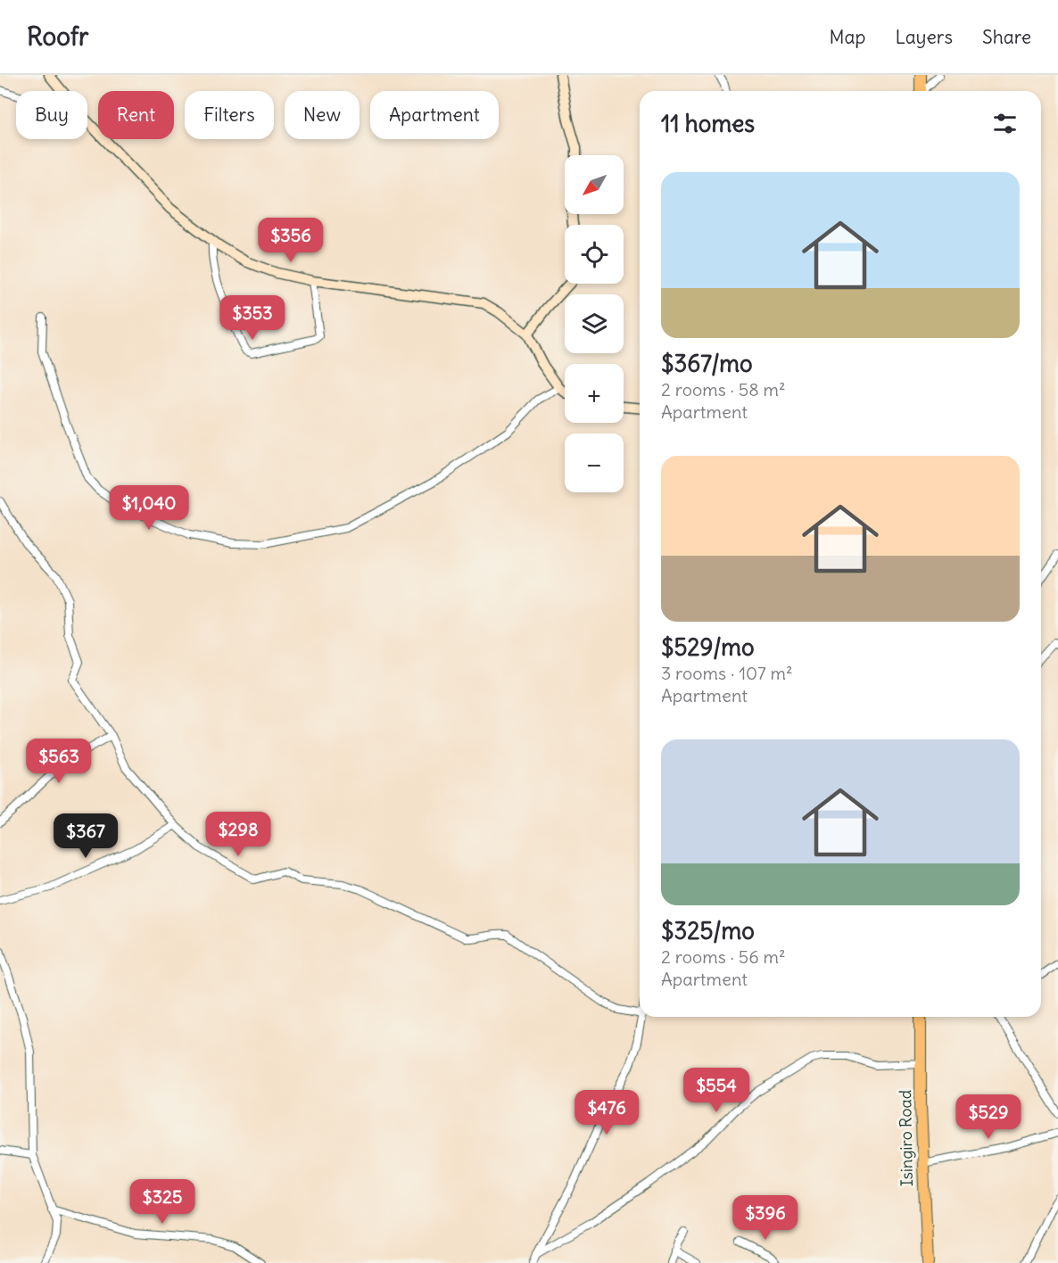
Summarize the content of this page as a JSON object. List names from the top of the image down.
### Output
{
  "streets": {
    "main road": ["Isingiro Road"]
  },
  "north": "bottom left",
  "page": {
    "header": "Roofr",
    "nav": ["Map", "Layers", "Share"],
    "chip": [
      "Buy",
      "Rent",
      "Filters",
      "New",
      "Apartment"
    ],
    "heading": "11 homes",
    "map_buttons": ["+", "−"],
    "list": [
      {
        "name": "$367/mo",
        "note": "2 rooms · 58 m² · Apartment"
      },
      {
        "name": "$529/mo",
        "note": "3 rooms · 107 m² · Apartment"
      },
      {
        "name": "$325/mo",
        "note": "2 rooms · 56 m² · Apartment"
      }
    ],
    "price": [
      "$356",
      "$353",
      "$1,040",
      "$563",
      "$298",
      "$367",
      "$554",
      "$476",
      "$529",
      "$325",
      "$396"
    ]
  }
}
